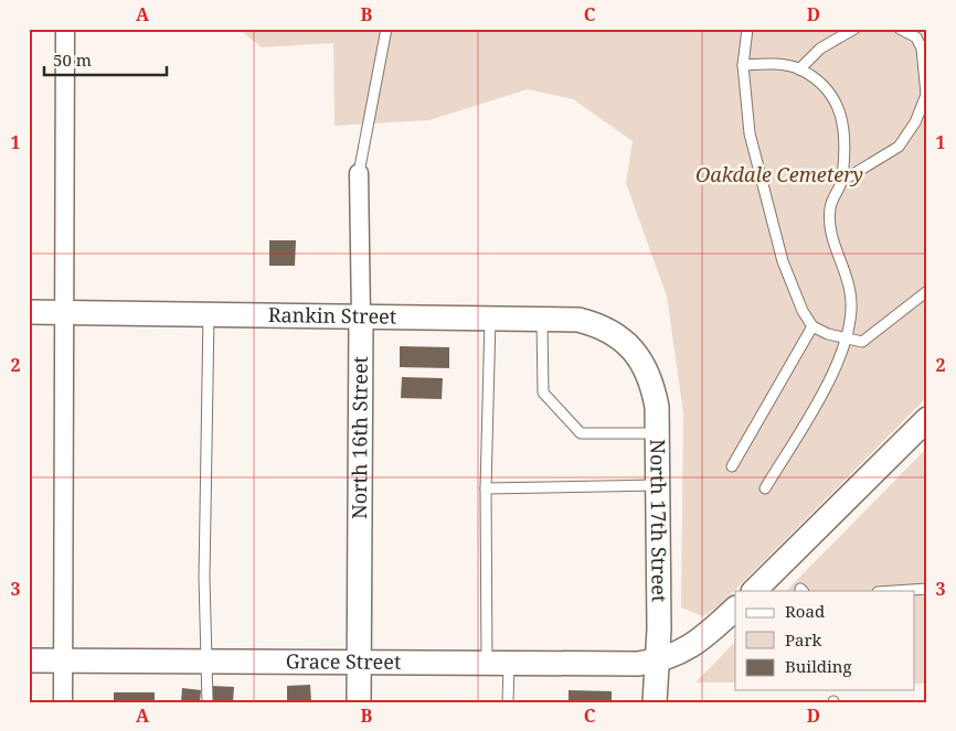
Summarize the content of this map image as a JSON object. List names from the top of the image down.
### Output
{
  "streets": {
    "street": [
      "Rankin Street",
      "North 16th Street",
      "North 17th Street",
      "Grace Street"
    ]
  },
  "crossings": [
    ["Rankin Street", "North 16th Street"],
    ["Rankin Street", "North 17th Street"],
    ["North 16th Street", "Grace Street"],
    ["North 17th Street", "Grace Street"]
  ],
  "parks": ["Oakdale Cemetery"],
  "legend": ["Road", "Park", "Building"],
  "scale_bar": "50 m",
  "grid": {
    "columns": [
      "A",
      "B",
      "C",
      "D"
    ],
    "rows": ["1", "2", "3"]
  }
}
